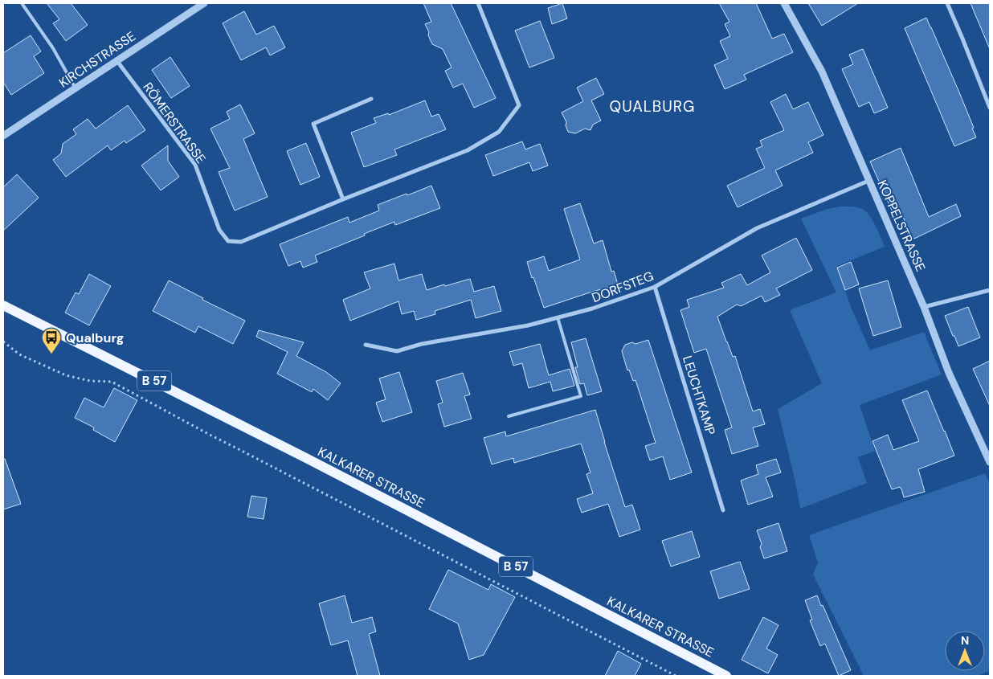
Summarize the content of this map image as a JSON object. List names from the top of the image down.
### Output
{
  "streets": {
    "main road": ["B 57", "KALKARER STRASSE"],
    "street": [
      "KIRCHSTRASSE",
      "RÖMERSTRASSE",
      "KOPPELSTRASSE",
      "DORFSTEG",
      "LEUCHTKAMP"
    ]
  },
  "crossings": [
    ["KIRCHSTRASSE", "RÖMERSTRASSE"],
    ["KOPPELSTRASSE", "DORFSTEG"],
    ["DORFSTEG", "LEUCHTKAMP"]
  ],
  "districts": ["QUALBURG"],
  "places": {
    "bus stop": ["Qualburg"]
  },
  "north": "top"
}
